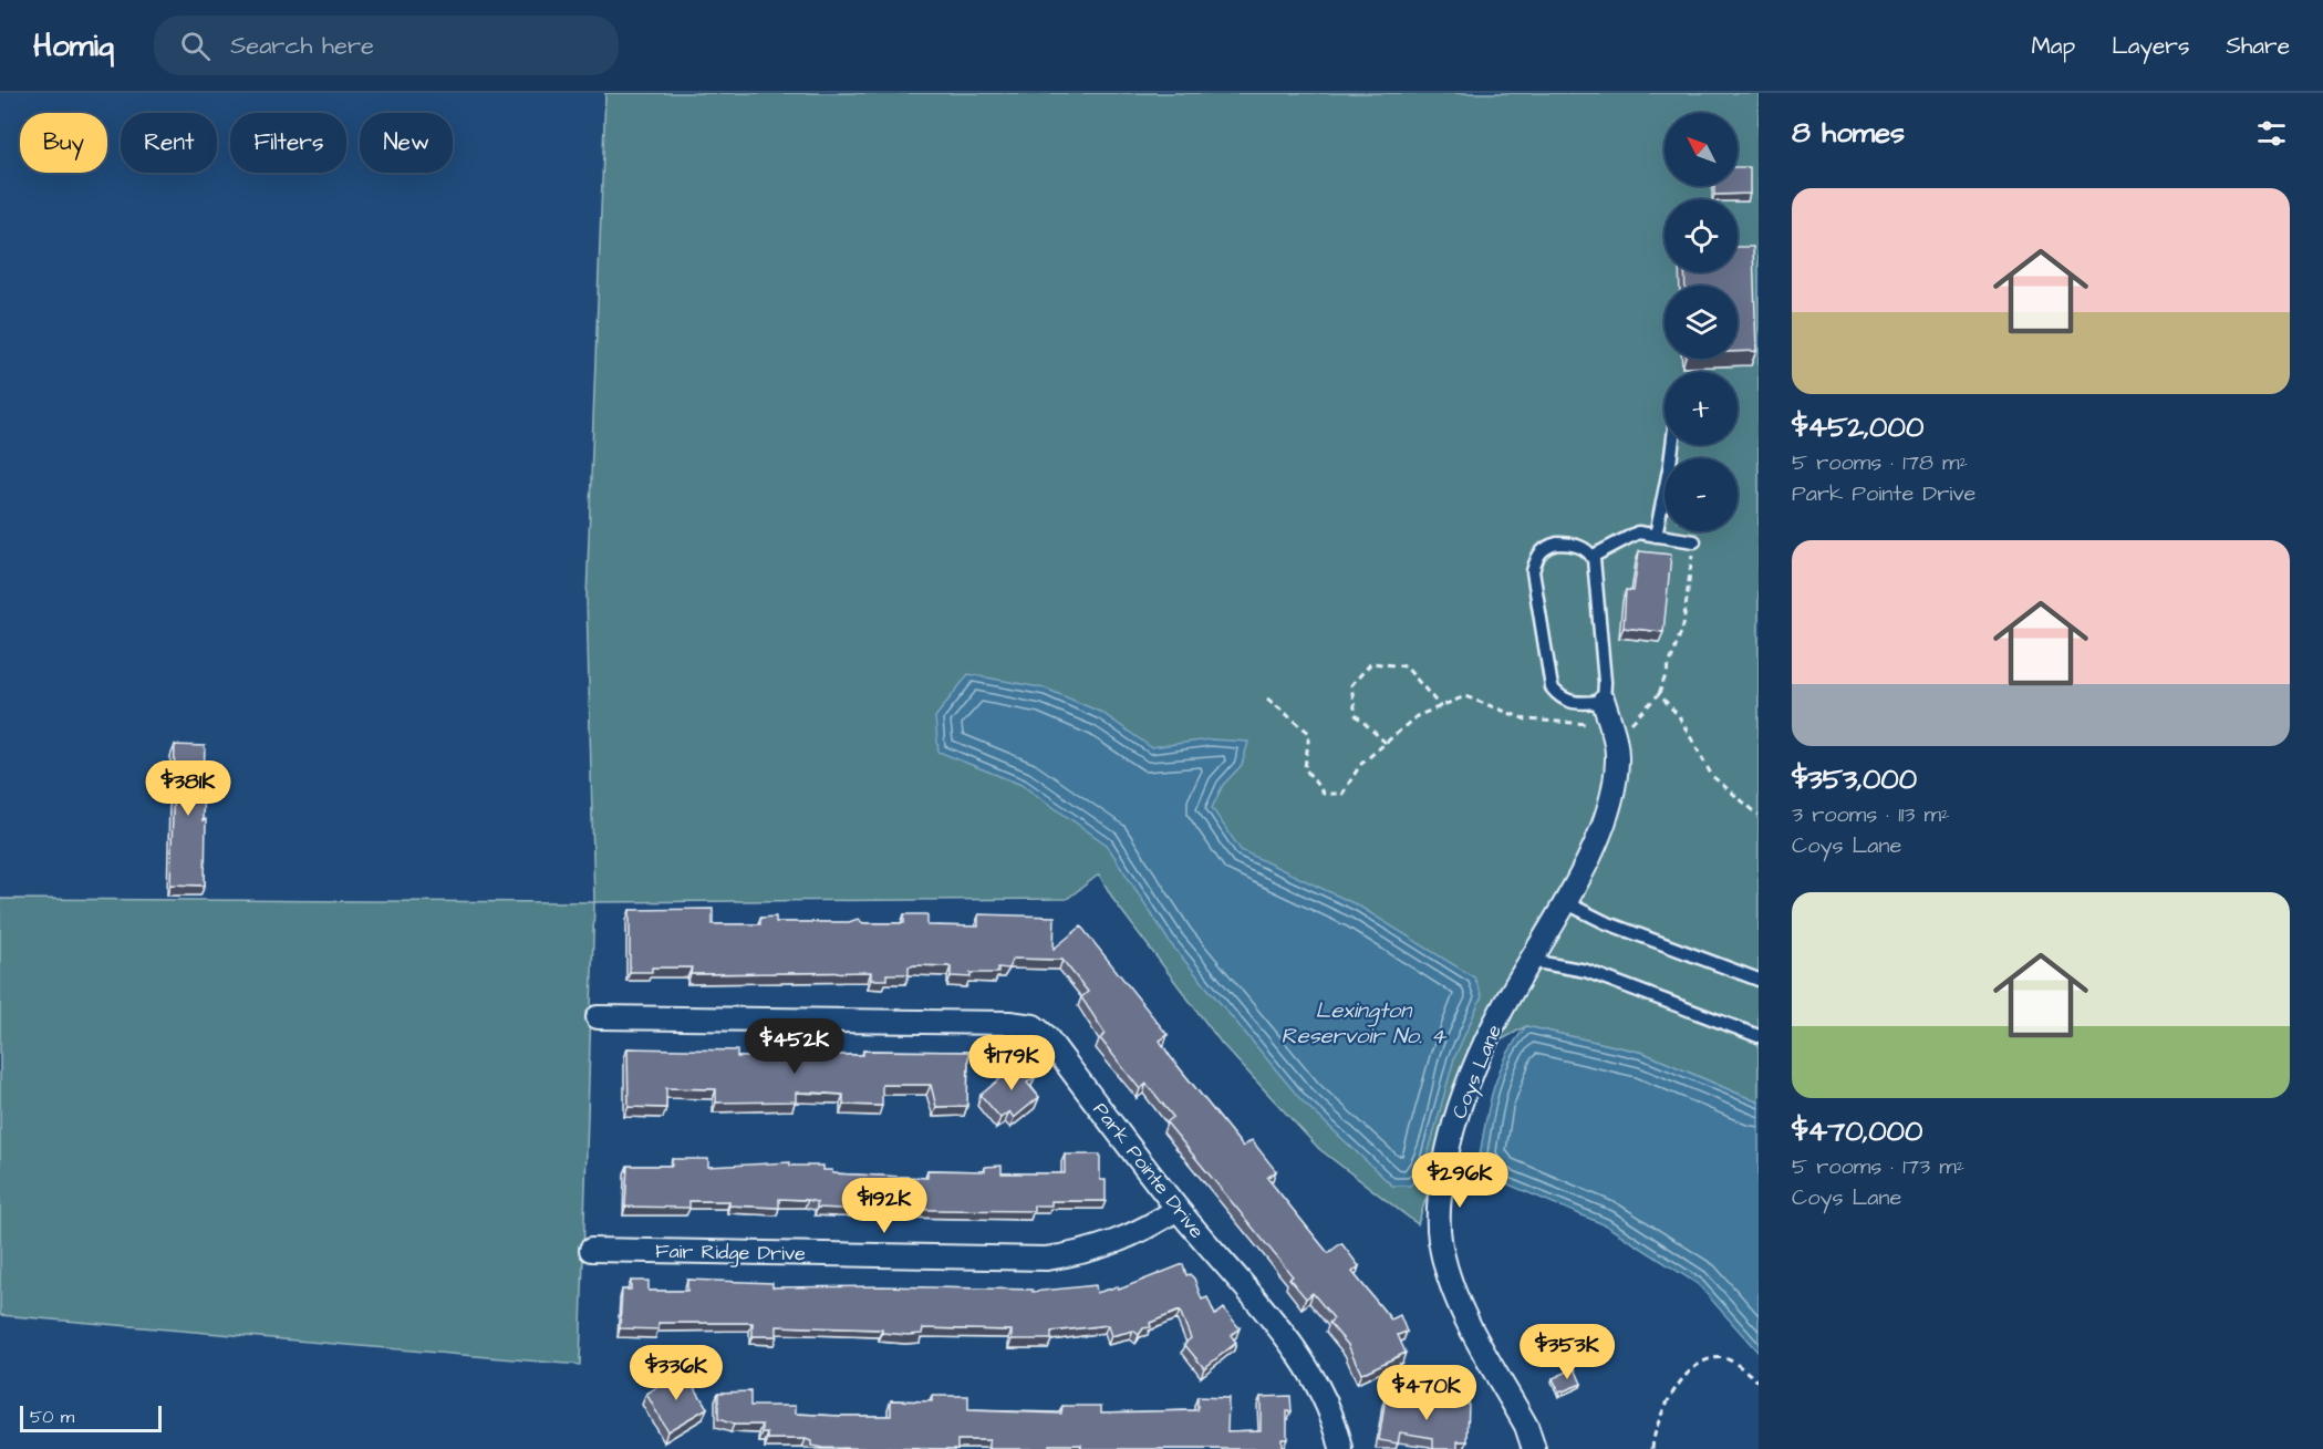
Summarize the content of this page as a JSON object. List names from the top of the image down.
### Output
{
  "streets": {
    "street": ["Coys Lane", "Park Pointe Drive", "Fair Ridge Drive"]
  },
  "crossings": [
    ["Park Pointe Drive", "Fair Ridge Drive"]
  ],
  "water": ["Lexington Reservoir No. 4"],
  "scale_bar": "50 m",
  "north": "top left",
  "page": {
    "header": "Homiq",
    "search": "Search here",
    "nav": ["Map", "Layers", "Share"],
    "heading": "8 homes",
    "map_buttons": ["+", "−"],
    "chip": [
      "Buy",
      "Rent",
      "Filters",
      "New"
    ],
    "list": [
      {
        "name": "$452,000",
        "note": "5 rooms · 178 m² · Park Pointe Drive"
      },
      {
        "name": "$353,000",
        "note": "3 rooms · 113 m² · Coys Lane"
      },
      {
        "name": "$470,000",
        "note": "5 rooms · 173 m² · Coys Lane"
      }
    ],
    "price": [
      "$381K",
      "$452K",
      "$179K",
      "$296K",
      "$192K",
      "$353K",
      "$336K",
      "$470K"
    ],
    "scale": "50 m"
  }
}
